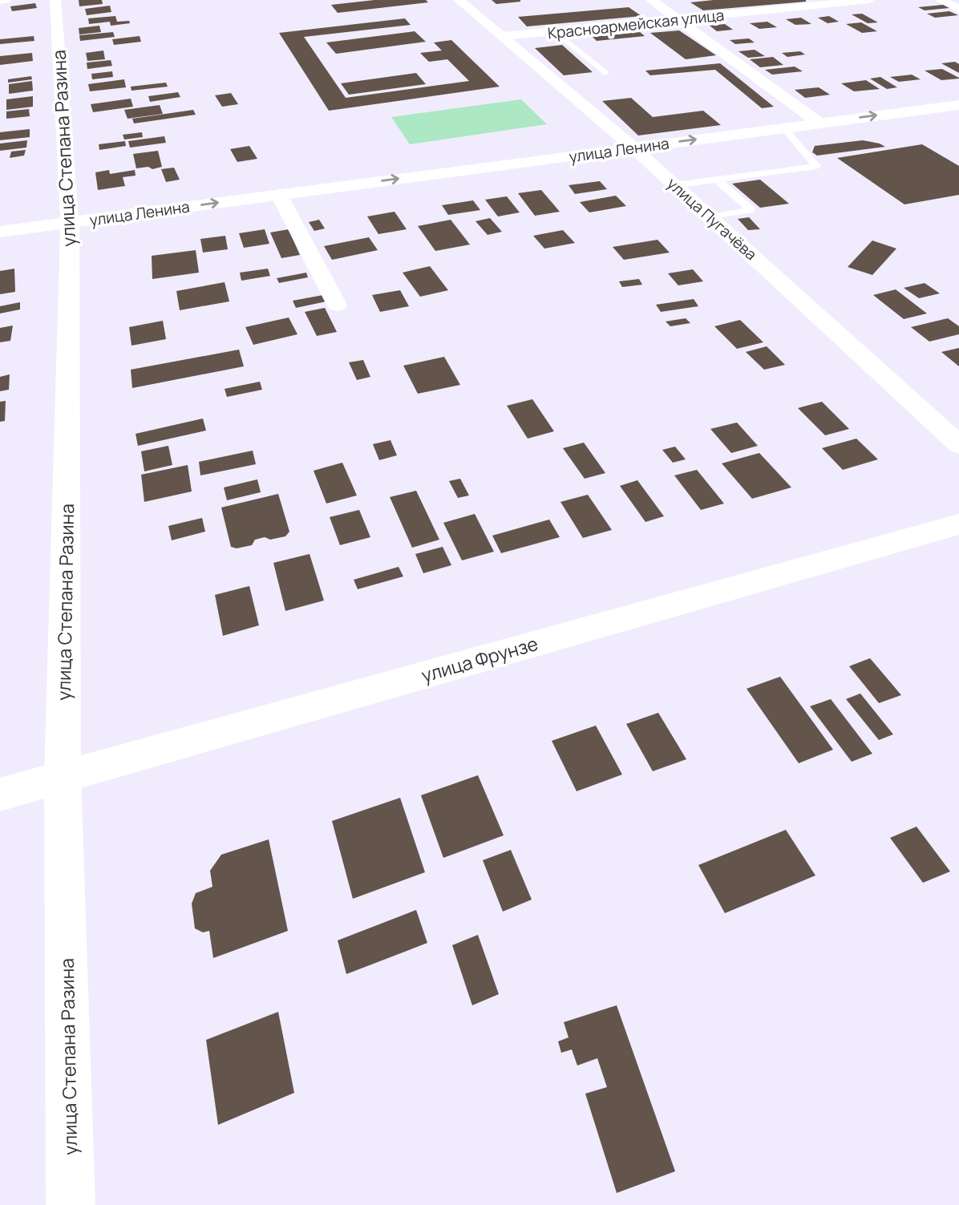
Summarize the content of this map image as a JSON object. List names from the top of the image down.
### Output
{
  "streets": {
    "street": [
      "Красноармейская улица",
      "улица Степана Разина",
      "улица Ленина",
      "улица Пугачёва",
      "улица Фрунзе"
    ]
  },
  "crossings": [
    ["Красноармейская улица", "улица Пугачёва"],
    ["улица Степана Разина", "улица Ленина"],
    ["улица Степана Разина", "улица Фрунзе"],
    ["улица Ленина", "улица Пугачёва"]
  ],
  "one_way": ["улица Ленина"]
}
